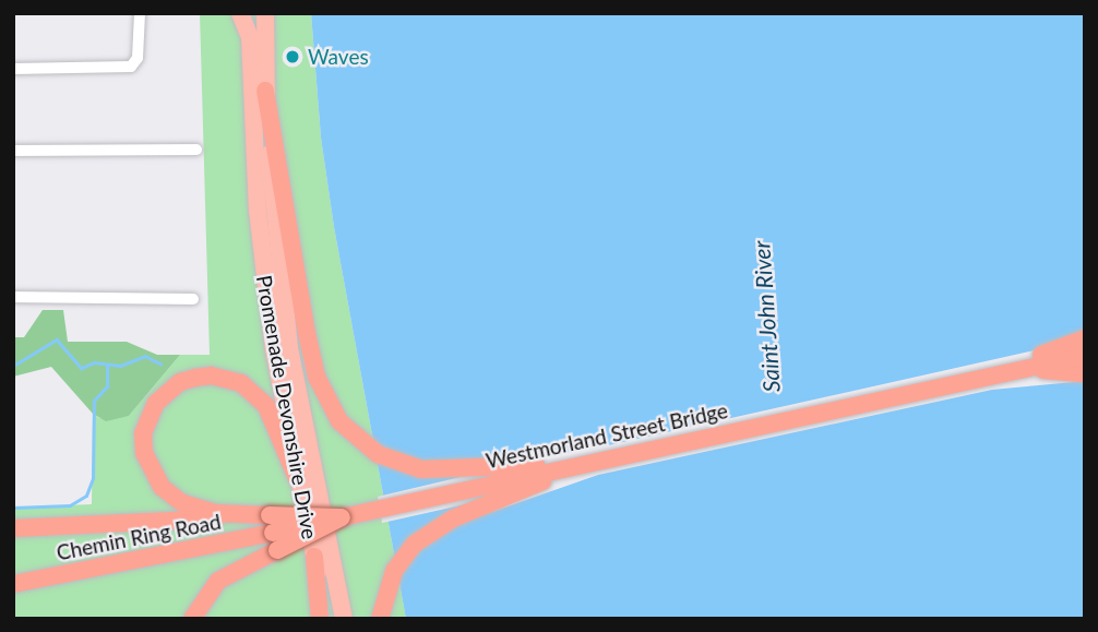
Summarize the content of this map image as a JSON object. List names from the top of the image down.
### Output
{
  "streets": {
    "highway": ["Westmorland Street Bridge", "Chemin Ring Road"],
    "main road": ["Promenade Devonshire Drive"]
  },
  "water": ["Saint John River"],
  "places": ["Waves"]
}
